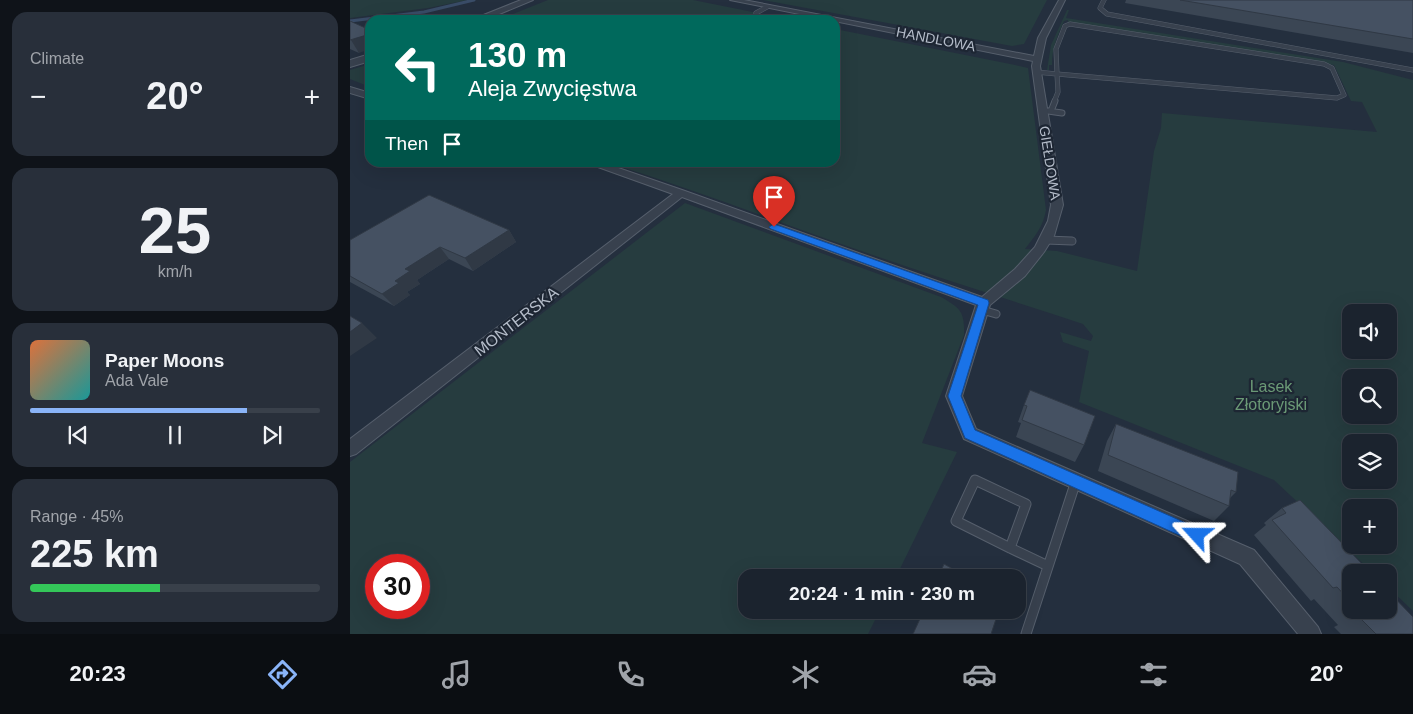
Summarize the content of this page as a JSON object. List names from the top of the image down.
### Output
{
  "streets": {
    "street": ["HANDLOWA", "GIEŁDOWA", "MONTERSKA"]
  },
  "crossings": [
    ["HANDLOWA", "GIEŁDOWA"]
  ],
  "parks": ["Lasek Złotoryjski"],
  "page": {
    "tile": [
      "Climate",
      ["25", "km/h"],
      ["Range · 45%", "225 km"]
    ],
    "turn": ["130 m", "Aleja Zwycięstwa"],
    "heat": ["−", "20°", "+"],
    "then": "Then",
    "map_buttons": ["+", "−"],
    "song": ["Paper Moons", "Ada Vale"],
    "limit": "30",
    "trip": "20:24 · 1 min · 230 m",
    "tabs": ["20:23", "20°"]
  }
}
